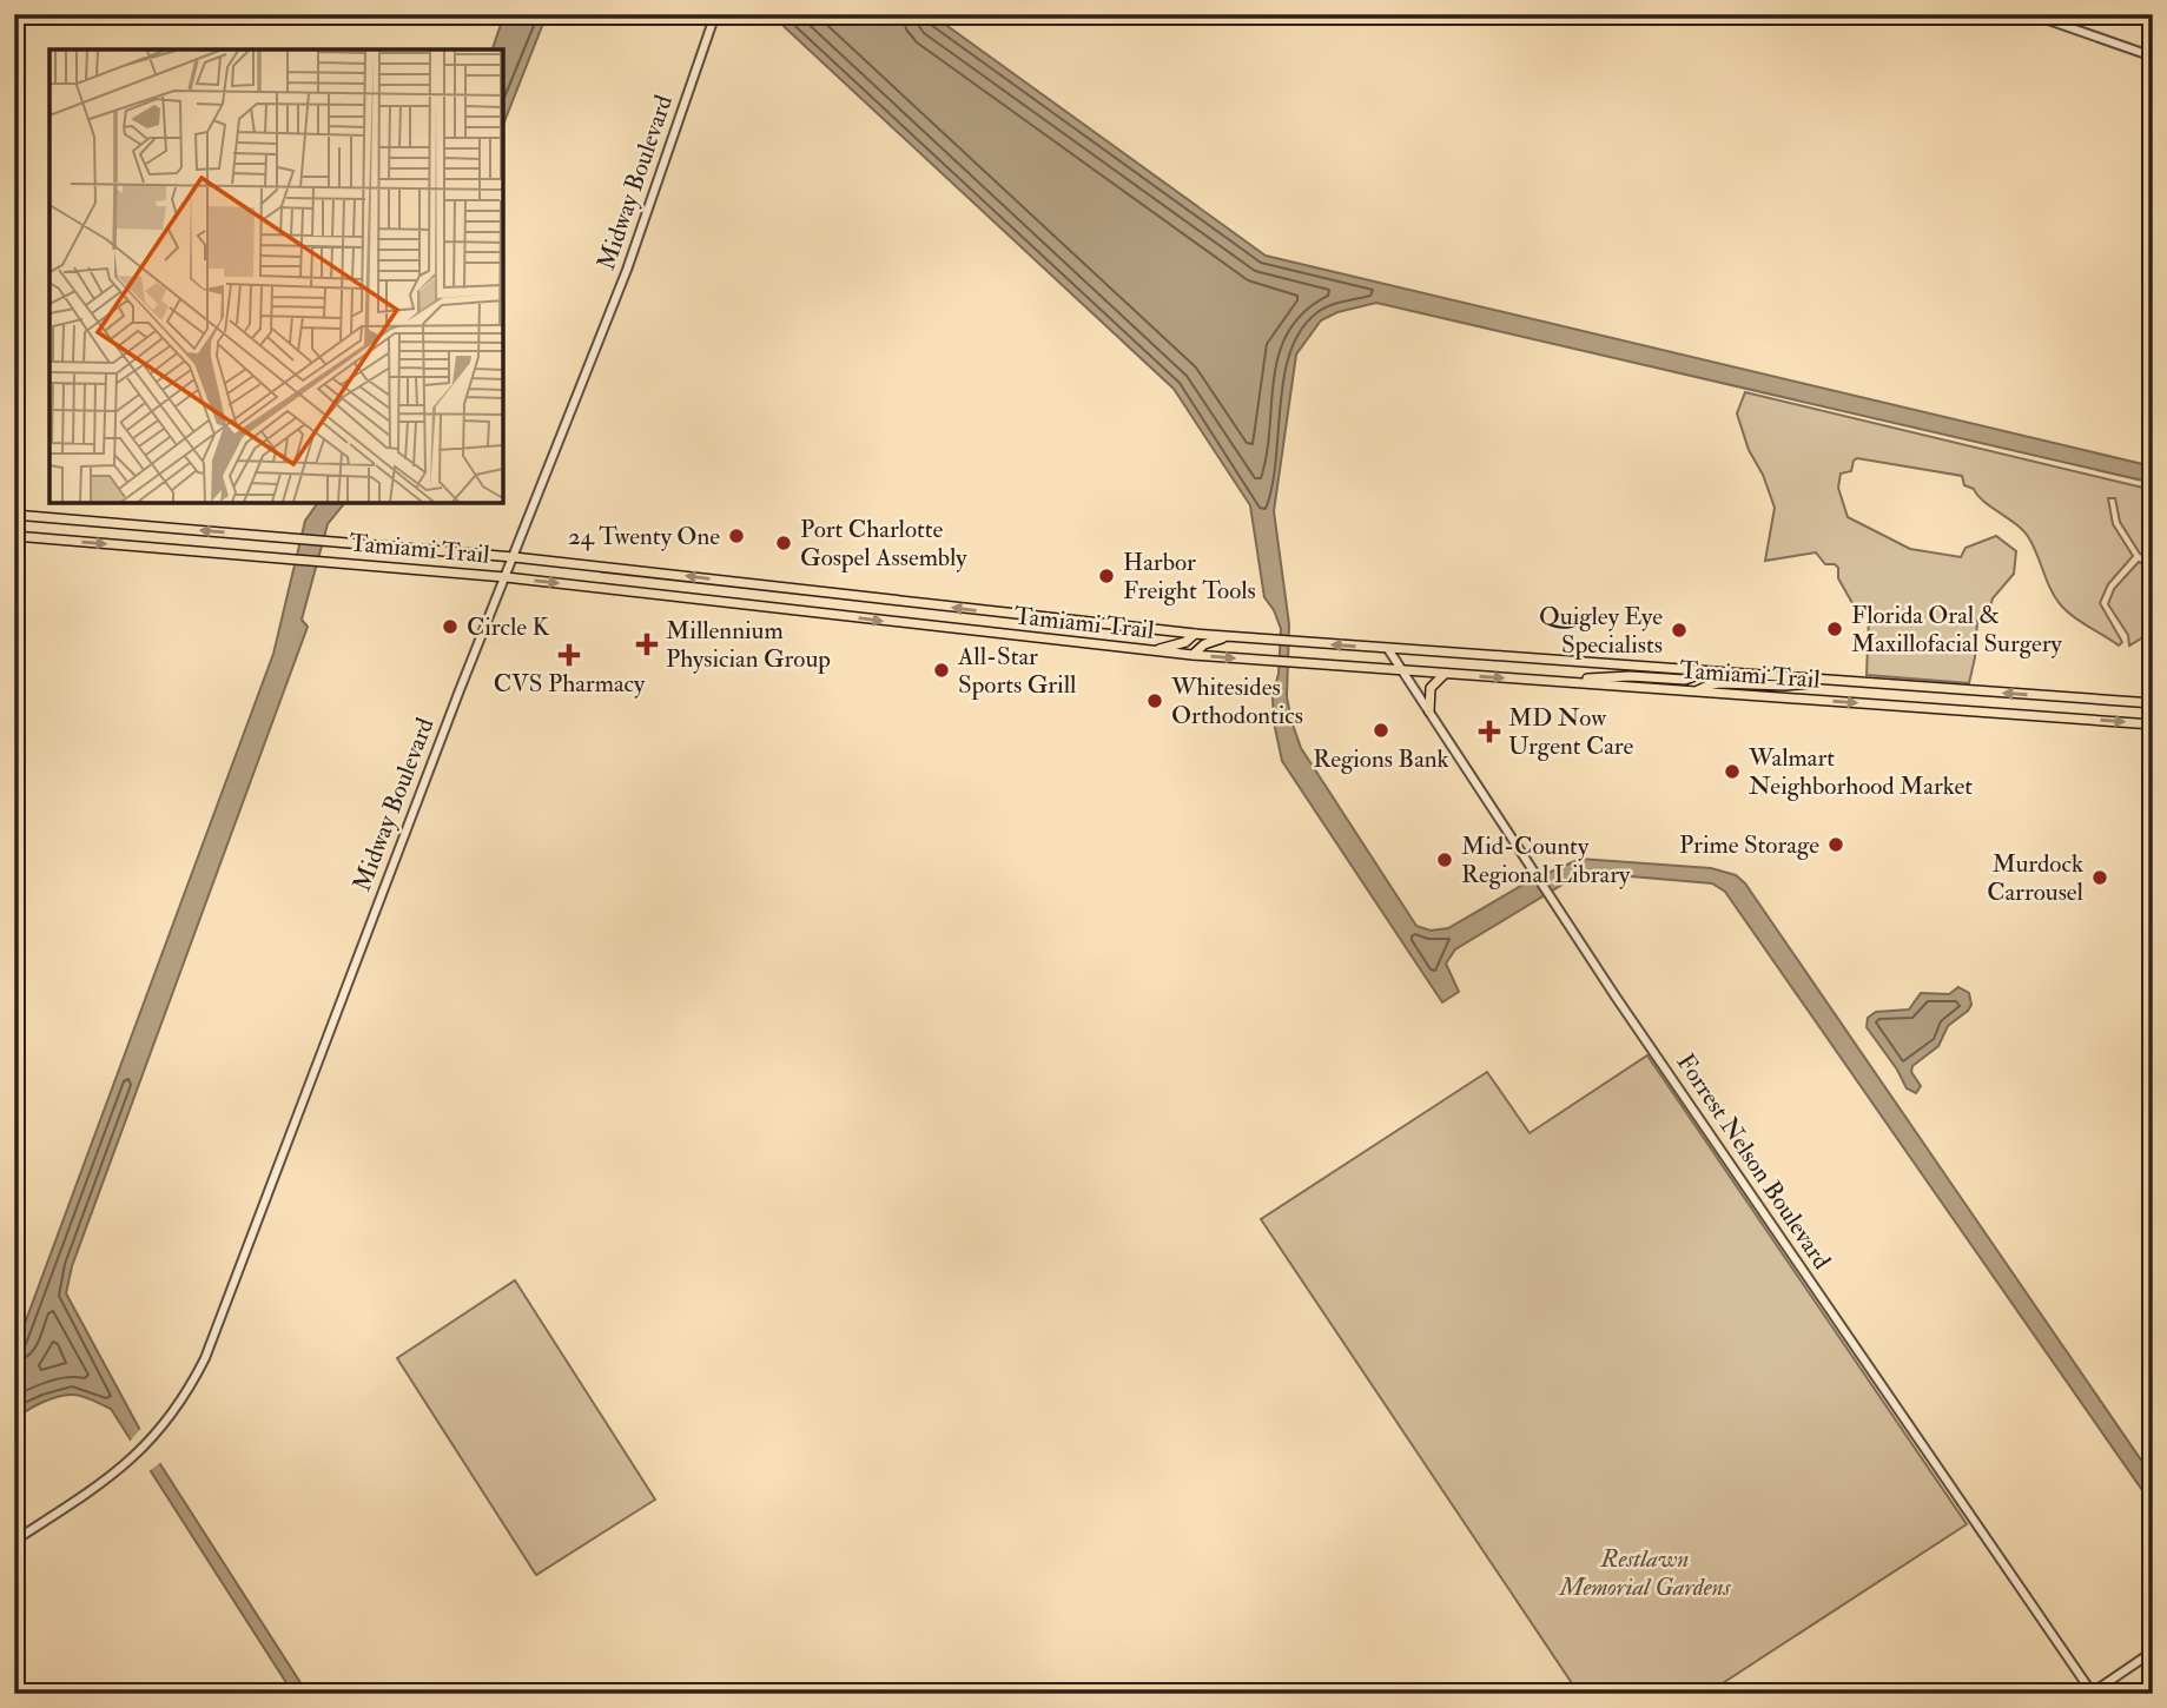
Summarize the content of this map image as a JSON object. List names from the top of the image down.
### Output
{
  "streets": {
    "main road": ["Tamiami Trail"],
    "street": ["Midway Boulevard", "Forrest Nelson Boulevard"]
  },
  "crossings": [
    ["Midway Boulevard", "Tamiami Trail"],
    ["Tamiami Trail", "Forrest Nelson Boulevard"]
  ],
  "parks": ["Restlawn Memorial Gardens"],
  "places": {
    "other": [
      "24 Twenty One",
      "Port Charlotte Gospel Assembly",
      "Harbor Freight Tools",
      "Circle K",
      "Florida Oral & Maxillofacial Surgery",
      "Quigley Eye Specialists",
      "All-Star Sports Grill",
      "Whitesides Orthodontics",
      "Regions Bank",
      "Walmart Neighborhood Market",
      "Prime Storage",
      "Mid-County Regional Library",
      "Murdock Carrousel"
    ],
    "health": ["Millennium Physician Group", "CVS Pharmacy", "MD Now Urgent Care"]
  }
}
